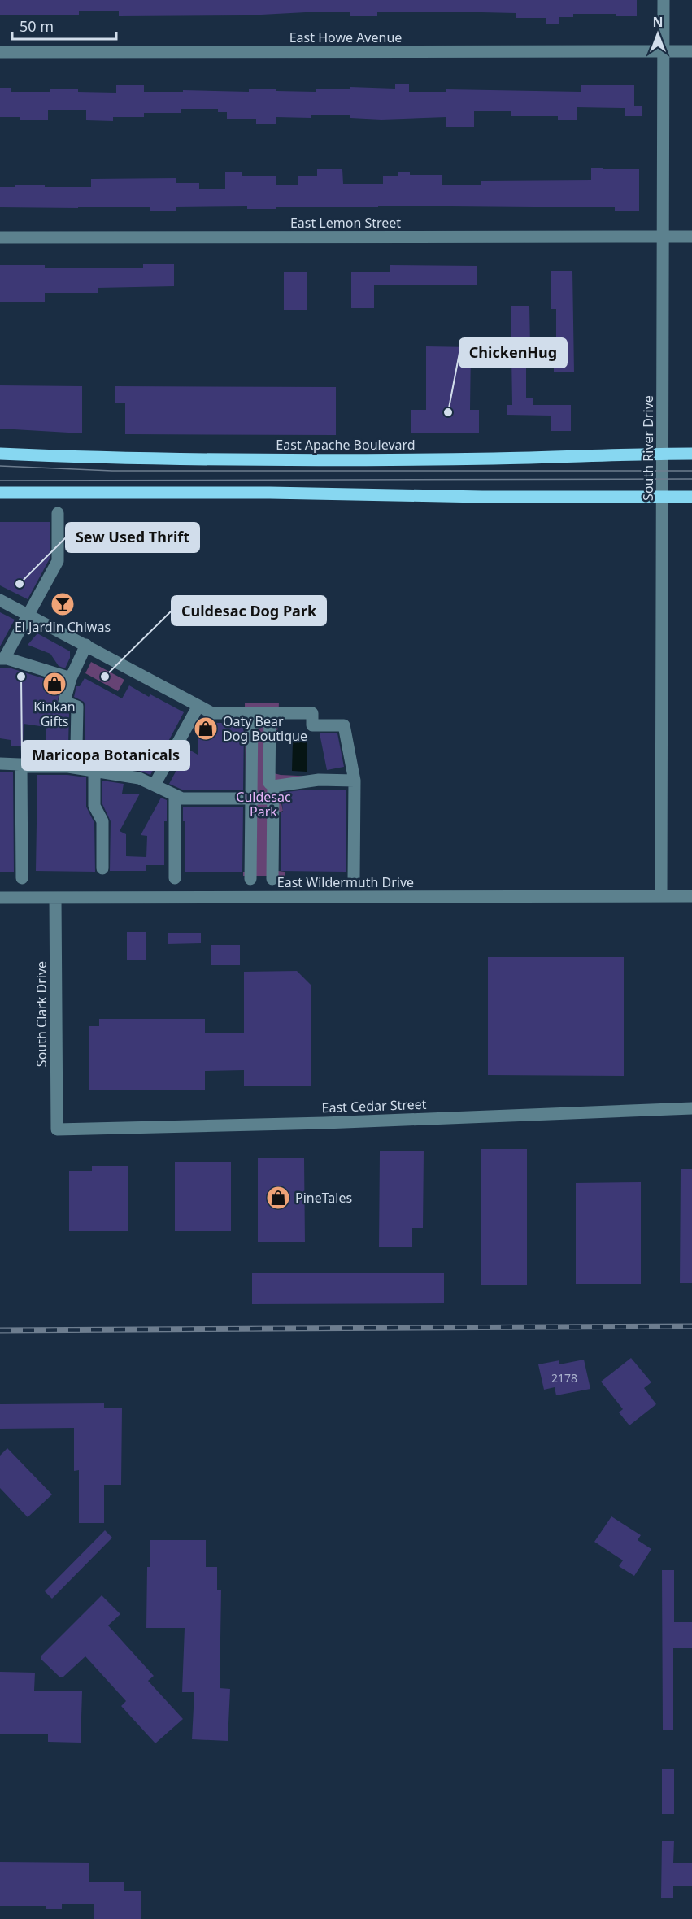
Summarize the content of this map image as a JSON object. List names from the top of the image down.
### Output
{
  "streets": {
    "main road": ["East Apache Boulevard"],
    "street": [
      "East Howe Avenue",
      "East Lemon Street",
      "South River Drive",
      "East Wildermuth Drive",
      "South Clark Drive",
      "East Cedar Street"
    ]
  },
  "crossings": [
    ["East Howe Avenue", "South River Drive"],
    ["East Lemon Street", "South River Drive"],
    ["East Apache Boulevard", "South River Drive"],
    ["South River Drive", "East Wildermuth Drive"],
    ["East Wildermuth Drive", "South Clark Drive"],
    ["South Clark Drive", "East Cedar Street"]
  ],
  "parks": ["Culdesac Park"],
  "places": {
    "other": [
      "ChickenHug",
      "Sew Used Thrift",
      "Maricopa Botanicals",
      "Culdesac Dog Park"
    ],
    "bar": ["El Jardin Chiwas"],
    "shop": ["Kinkan Gifts", "Oaty Bear Dog Boutique", "PineTales"]
  },
  "house_numbers": ["2178"],
  "scale_bar": "50 m",
  "north": "top"
}
